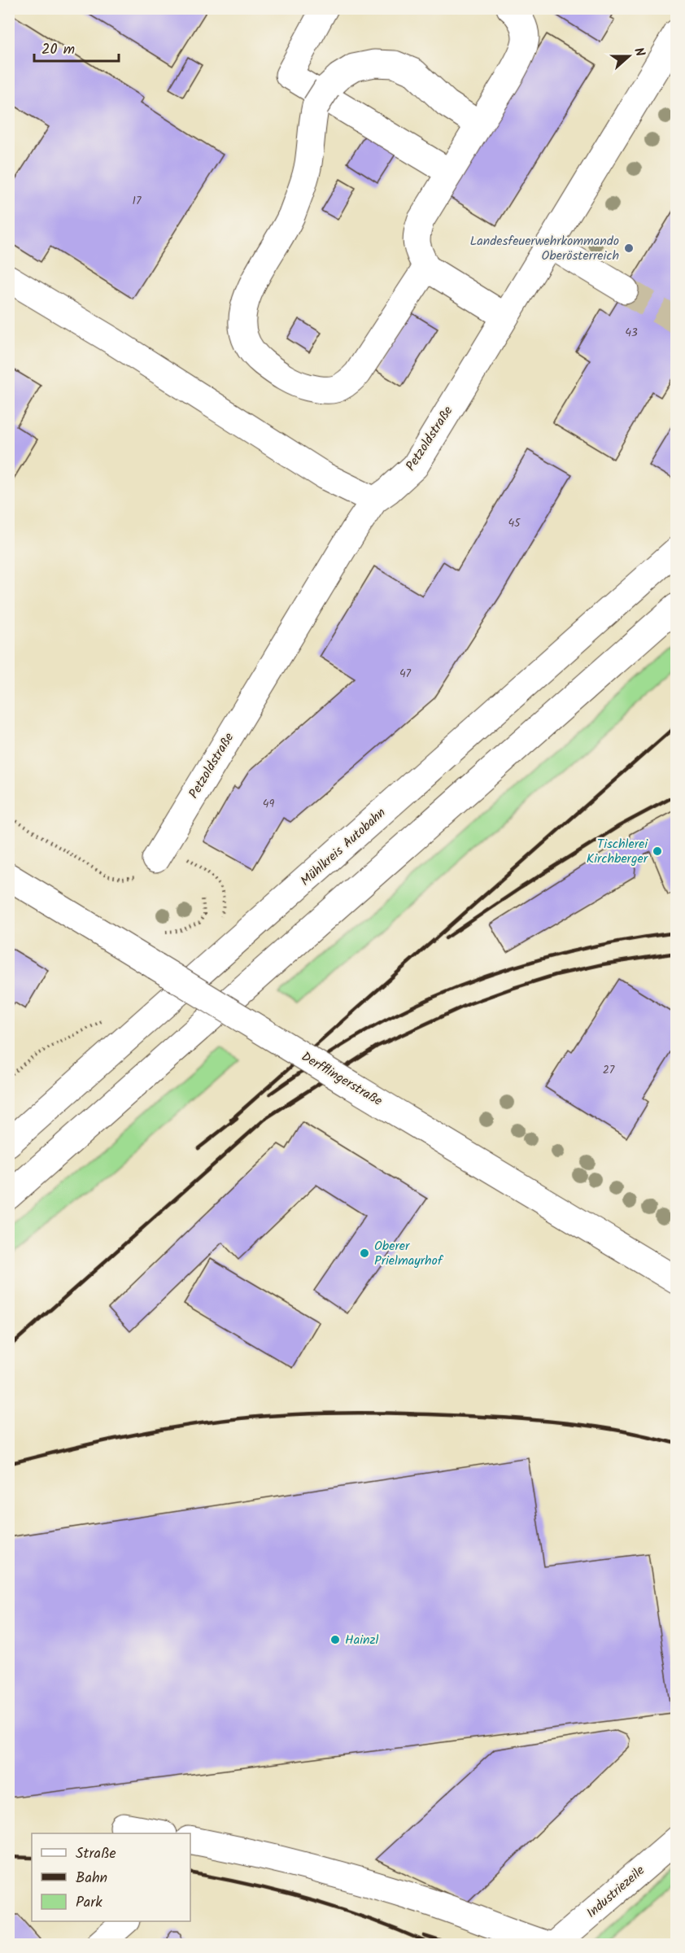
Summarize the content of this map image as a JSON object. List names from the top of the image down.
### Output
{
  "streets": {
    "main road": [
      "Petzoldstraße",
      "Mühlkreis Autobahn",
      "Derfflingerstraße",
      "Industriezeile"
    ]
  },
  "places": [
    "Landesfeuerwehrkommando Oberösterreich",
    "Tischlerei Kirchberger",
    "Oberer Prielmayrhof",
    "Hainzl"
  ],
  "house_numbers": [
    "17",
    "43",
    "45",
    "47",
    "49",
    "27"
  ],
  "legend": ["Straße", "Bahn", "Park"],
  "scale_bar": "20 m",
  "north": "right"
}
